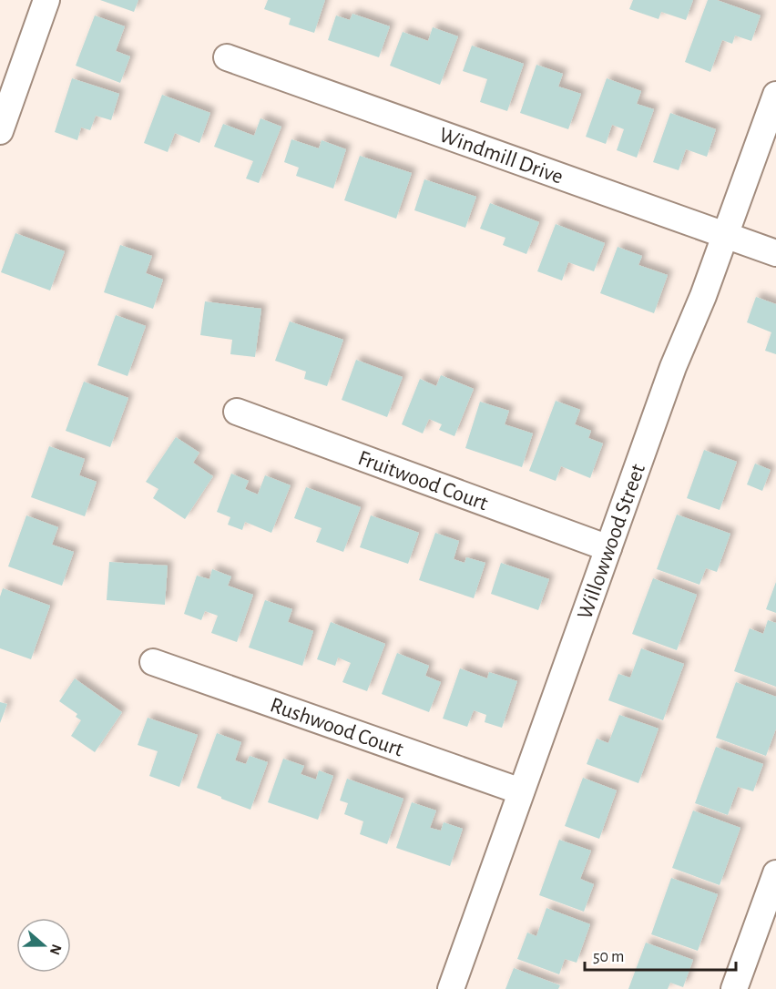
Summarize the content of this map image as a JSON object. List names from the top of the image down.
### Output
{
  "streets": {
    "street": [
      "Windmill Drive",
      "Fruitwood Court",
      "Willowwood Street",
      "Rushwood Court"
    ]
  },
  "crossings": [
    ["Windmill Drive", "Willowwood Street"],
    ["Fruitwood Court", "Willowwood Street"],
    ["Willowwood Street", "Rushwood Court"]
  ],
  "scale_bar": "50 m",
  "north": "right"
}
